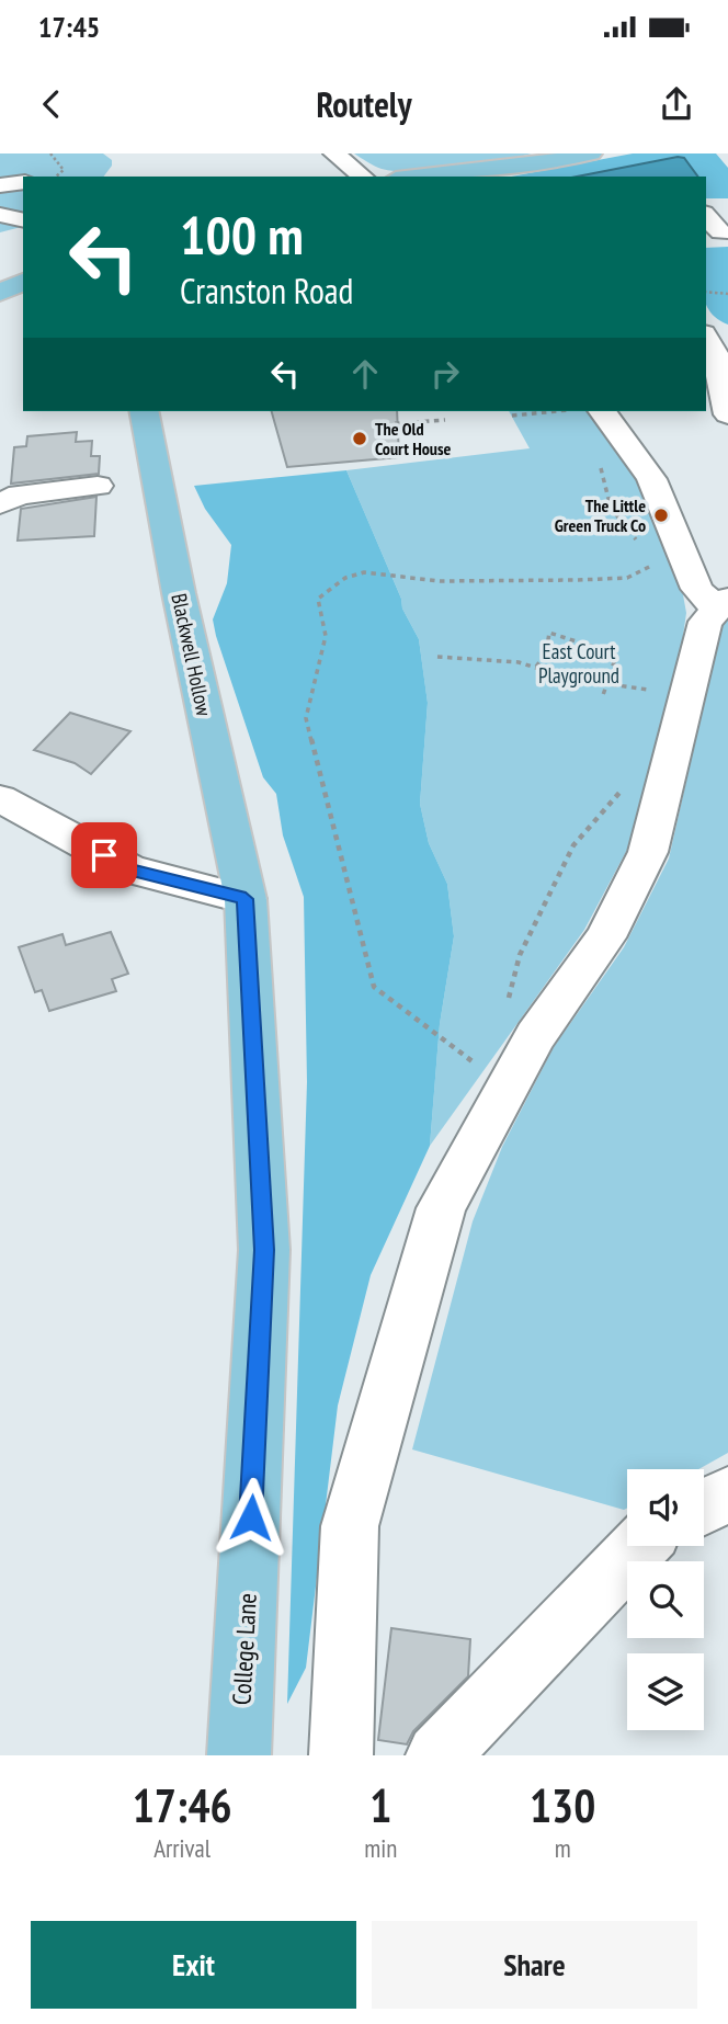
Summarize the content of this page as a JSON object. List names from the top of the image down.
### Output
{
  "streets": {
    "main road": ["Blackwell Hollow", "College Lane"]
  },
  "crossings": [
    ["Blackwell Hollow", "College Lane"]
  ],
  "parks": ["East Court Playground"],
  "places": ["The Old Court House", "The Little Green Truck Co"],
  "page": {
    "status": "17:45",
    "header": "Routely",
    "turn": ["100 m", "Cranston Road"],
    "eta": [
      "17:46",
      "Arrival",
      "1",
      "min",
      "130",
      "m"
    ],
    "buttons": ["Exit", "Share"]
  }
}
